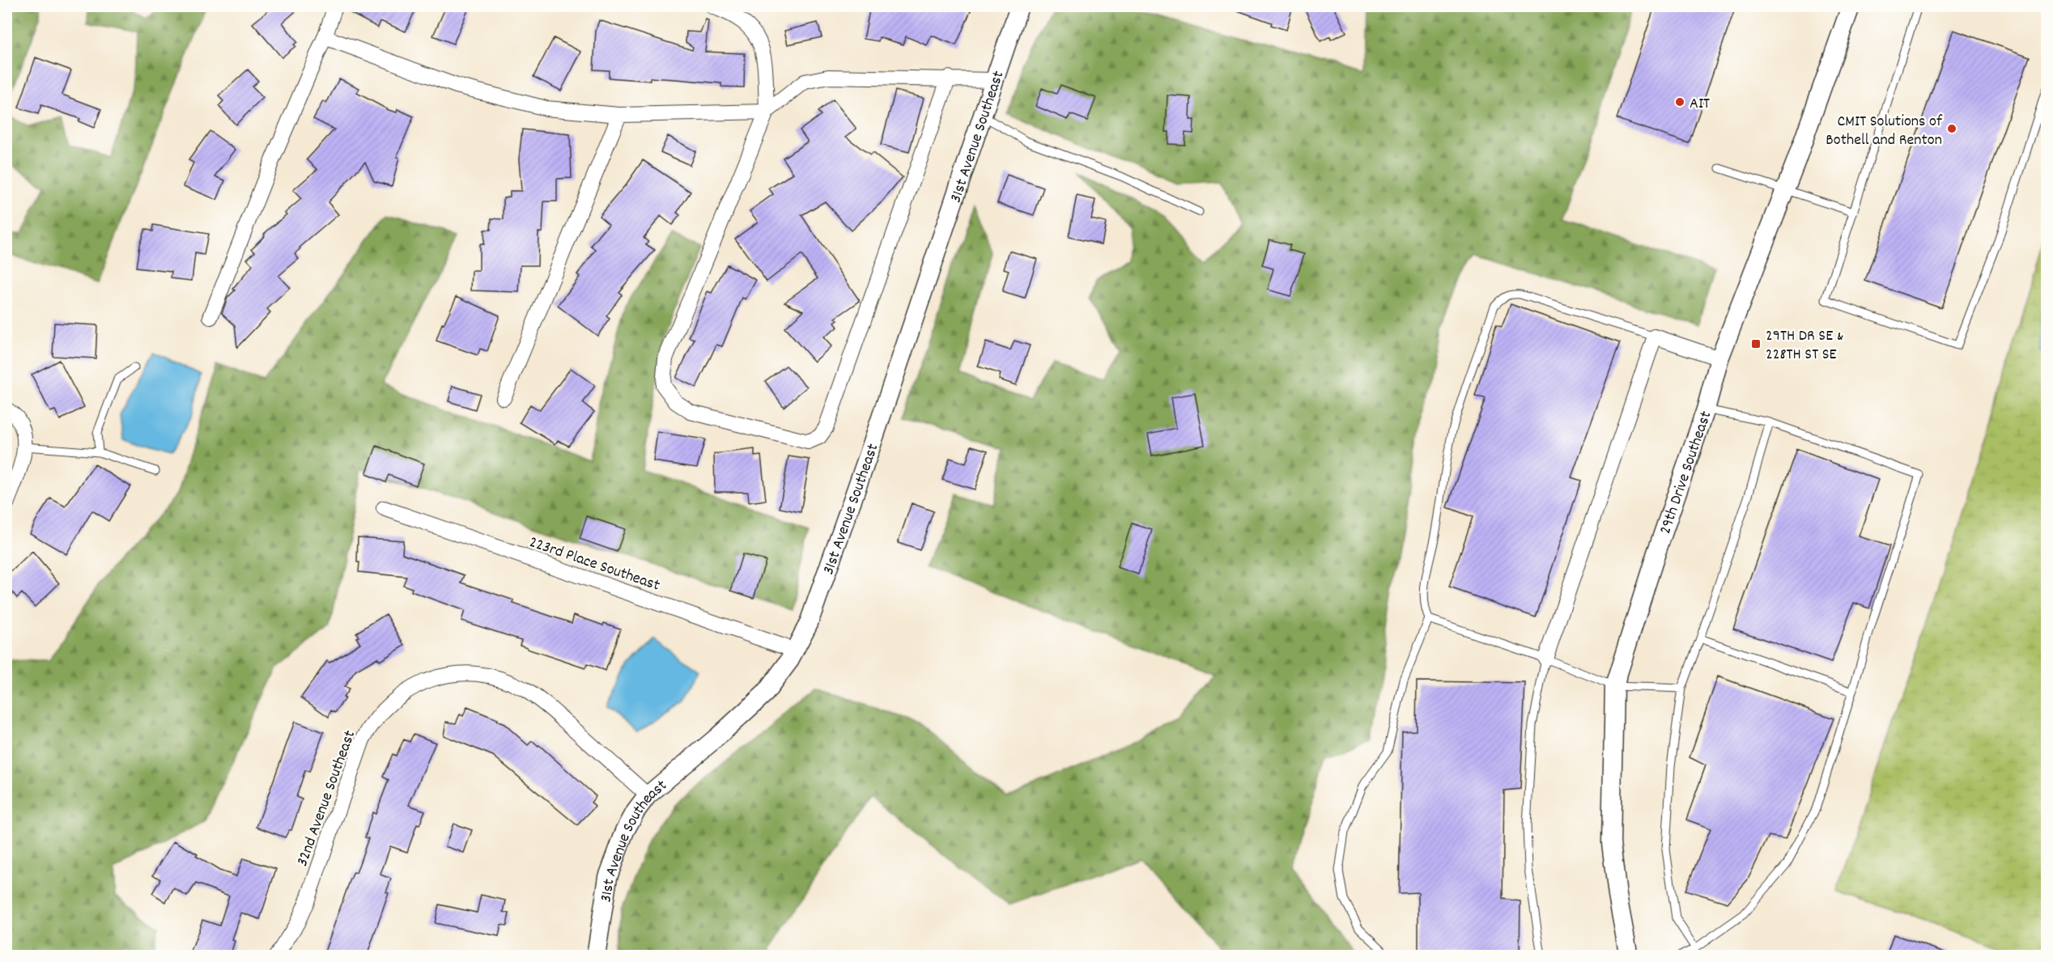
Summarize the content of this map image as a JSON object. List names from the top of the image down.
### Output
{
  "streets": {
    "street": [
      "31st Avenue Southeast",
      "29th Drive Southeast",
      "223rd Place Southeast",
      "32nd Avenue Southeast"
    ]
  },
  "crossings": [
    ["31st Avenue Southeast", "223rd Place Southeast"],
    ["31st Avenue Southeast", "32nd Avenue Southeast"]
  ],
  "places": {
    "other": ["AIT", "CMIT Solutions of Bothell and Renton"],
    "transit": ["29TH DR SE & 228TH ST SE"]
  }
}
